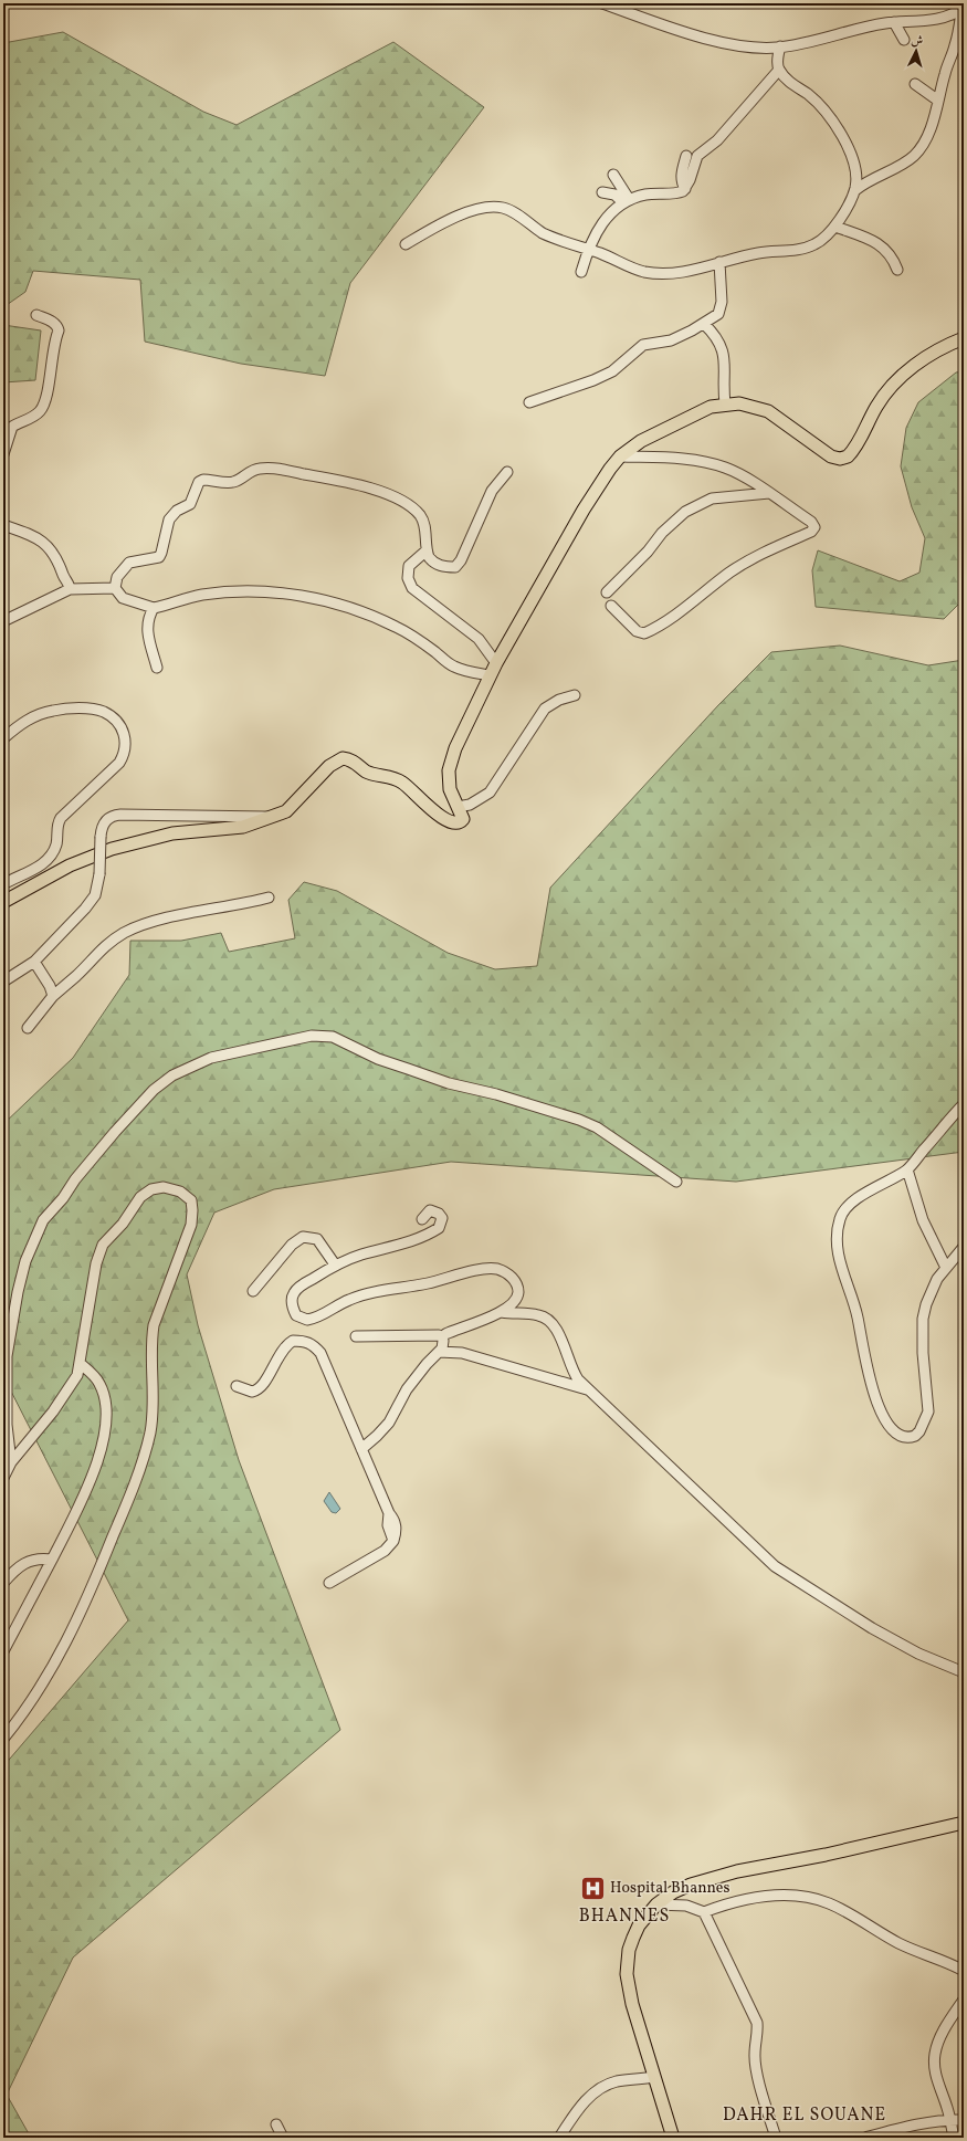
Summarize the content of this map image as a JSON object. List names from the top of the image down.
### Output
{
  "districts": ["BHANNES", "DAHR EL SOUANE"],
  "places": {
    "hospital": ["Hospital Bhannes"]
  },
  "north": "top"
}
